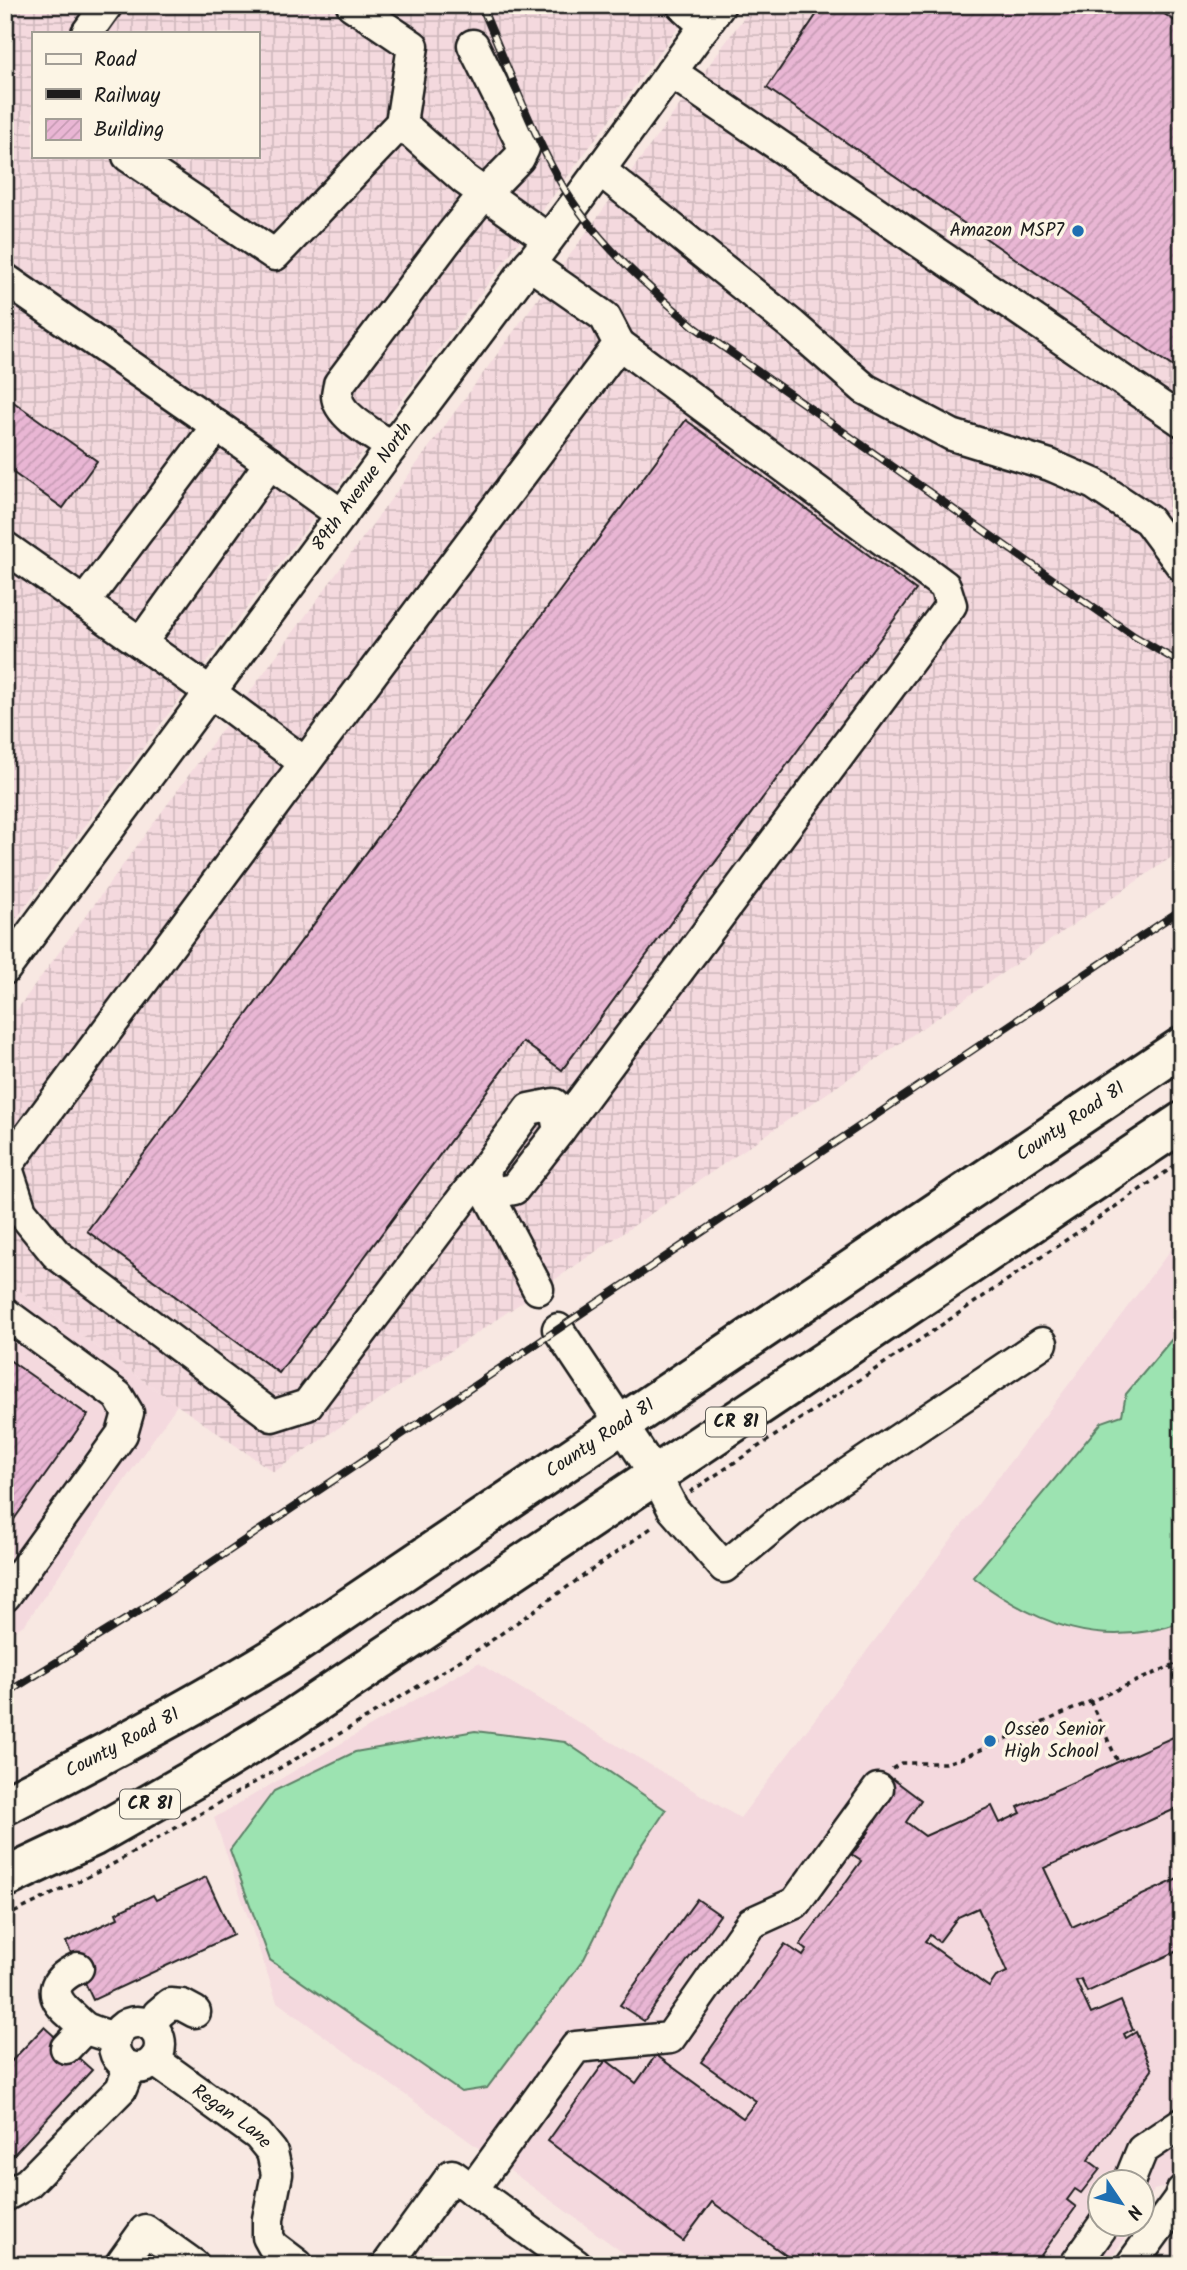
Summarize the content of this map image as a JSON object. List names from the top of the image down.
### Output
{
  "streets": {
    "highway": ["County Road 81", "CR 81"],
    "street": ["89th Avenue North", "Regan Lane"]
  },
  "places": ["Amazon MSP7", "Osseo Senior High School"],
  "legend": ["Road", "Railway", "Building"],
  "north": "bottom right"
}
